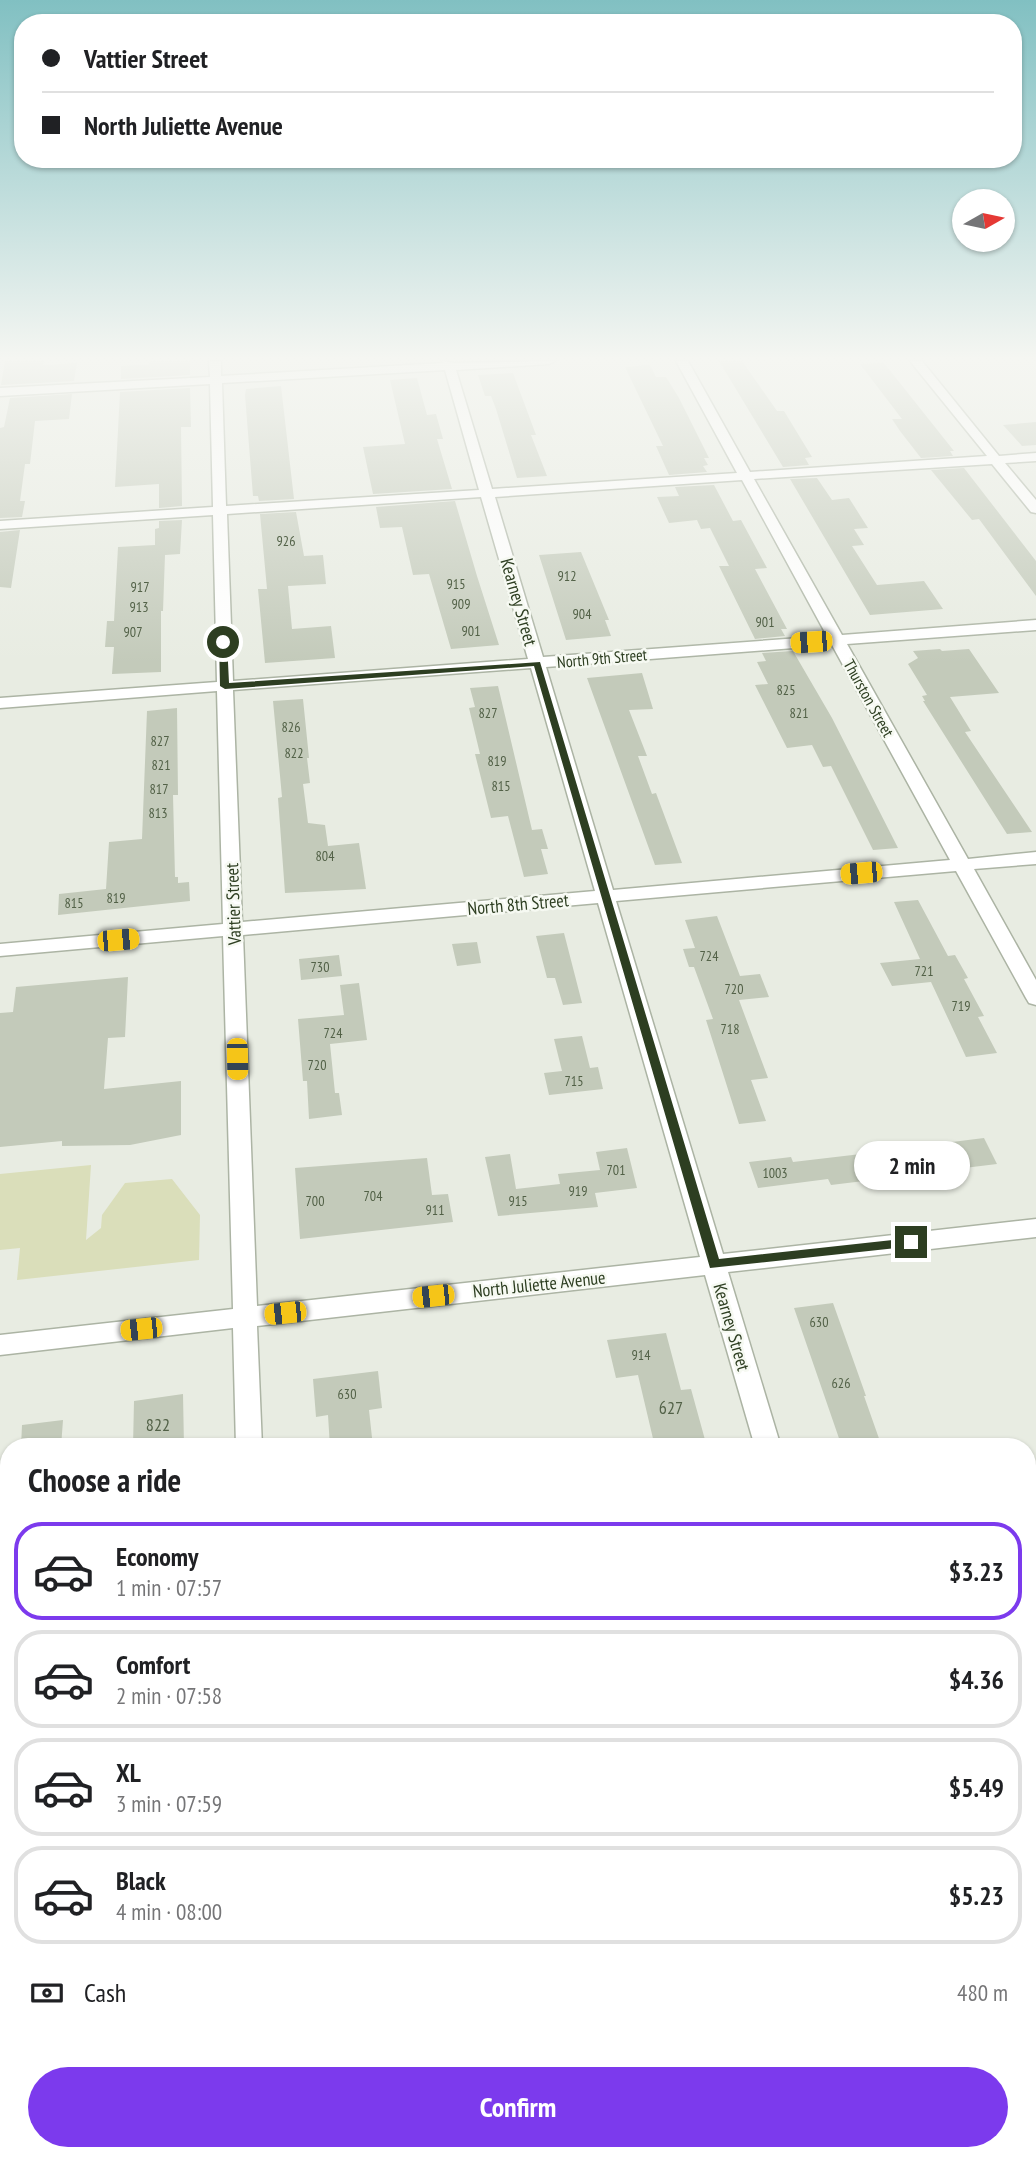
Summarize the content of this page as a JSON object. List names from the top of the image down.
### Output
{
  "streets": {
    "street": [
      "Kearney Street",
      "North 9th Street",
      "Thurston Street",
      "Vattier Street",
      "North 8th Street",
      "North Juliette Avenue"
    ]
  },
  "crossings": [
    ["Kearney Street", "North 9th Street"],
    ["Kearney Street", "North 8th Street"],
    ["Kearney Street", "North Juliette Avenue"],
    ["North 9th Street", "Thurston Street"],
    ["North 9th Street", "Vattier Street"],
    ["Thurston Street", "North 8th Street"],
    ["Vattier Street", "North 8th Street"],
    ["Vattier Street", "North Juliette Avenue"]
  ],
  "house_numbers": [
    "926",
    "912",
    "915",
    "917",
    "909",
    "913",
    "904",
    "901",
    "901",
    "907",
    "825",
    "827",
    "821",
    "826",
    "827",
    "822",
    "819",
    "821",
    "815",
    "817",
    "813",
    "804",
    "819",
    "815",
    "724",
    "730",
    "721",
    "720",
    "719",
    "718",
    "724",
    "720",
    "715",
    "701",
    "1003",
    "919",
    "704",
    "700",
    "915",
    "911",
    "630",
    "914",
    "626",
    "630",
    "627",
    "822"
  ],
  "north": "right",
  "page": {
    "banner": ["Vattier Street", "North Juliette Avenue"],
    "bubble": "2 min",
    "heading": "Choose a ride",
    "list": [
      {
        "name": "Economy",
        "note": "1 min · 07:57",
        "value": "$3.23"
      },
      {
        "name": "Comfort",
        "note": "2 min · 07:58",
        "value": "$4.36"
      },
      {
        "name": "XL",
        "note": "3 min · 07:59",
        "value": "$5.49"
      },
      {
        "name": "Black",
        "note": "4 min · 08:00",
        "value": "$5.23"
      }
    ],
    "pay": ["Cash", "480 m"],
    "buttons": "Confirm"
  }
}
